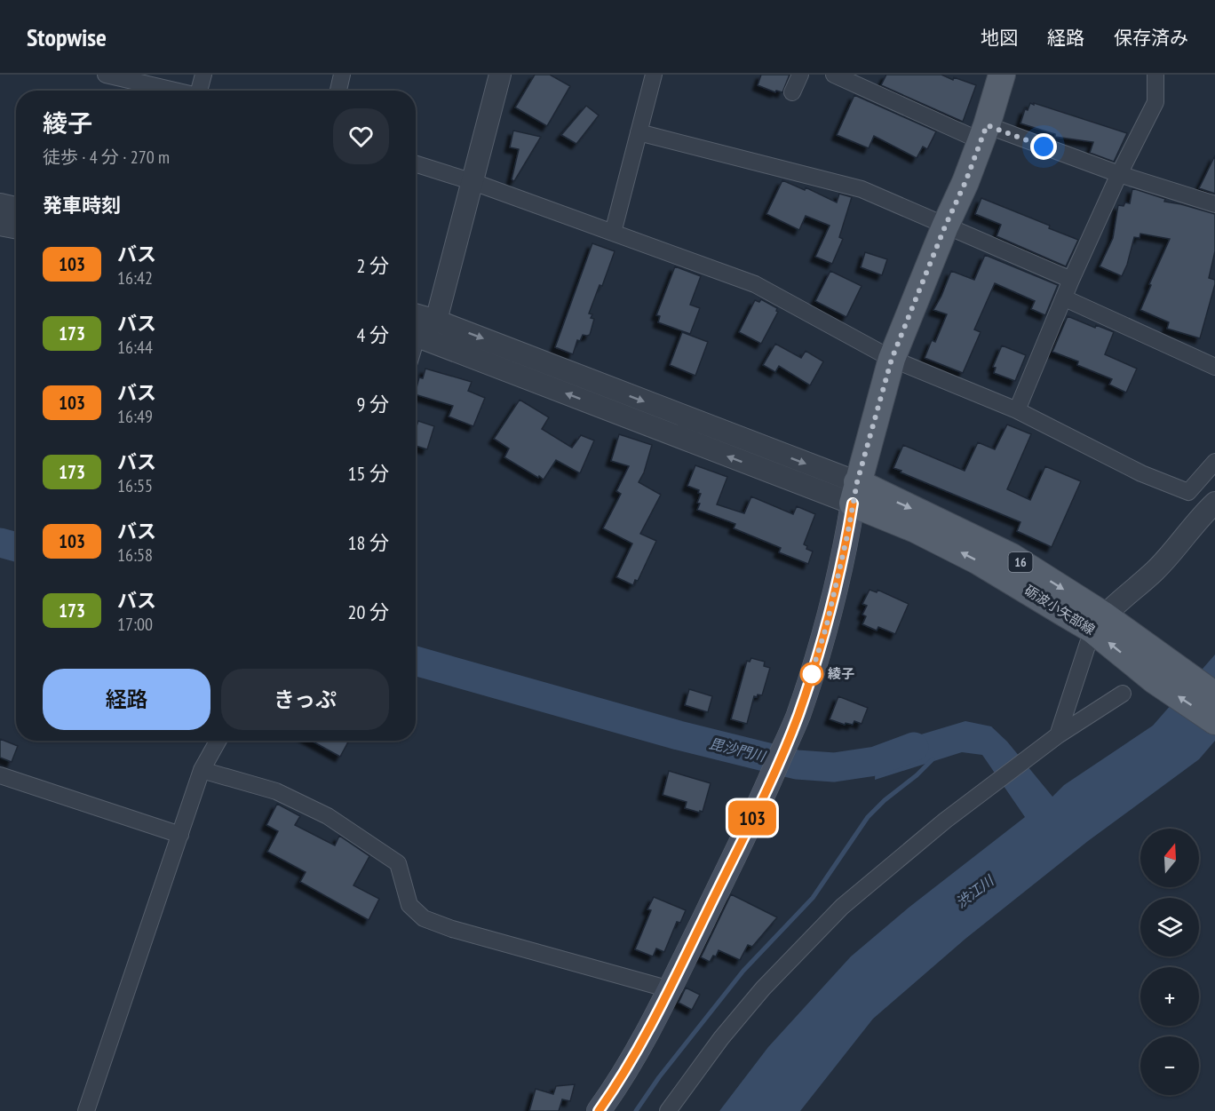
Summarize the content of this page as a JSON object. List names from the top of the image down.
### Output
{
  "streets": {
    "main road": ["16", "砺波小矢部線"]
  },
  "water": ["毘沙門川", "渋江川"],
  "places": ["綾子"],
  "lines": ["bus line 103"],
  "north": "top",
  "page": {
    "header": "Stopwise",
    "nav": ["地図", "経路", "保存済み"],
    "on_map": "103",
    "heading": [
      ["綾子", "徒歩 · 4 分 · 270 m"],
      "発車時刻"
    ],
    "list": [
      {
        "mark": "103",
        "name": "バス",
        "note": "16:42",
        "value": "2 分"
      },
      {
        "mark": "173",
        "name": "バス",
        "note": "16:44",
        "value": "4 分"
      },
      {
        "mark": "103",
        "name": "バス",
        "note": "16:49",
        "value": "9 分"
      },
      {
        "mark": "173",
        "name": "バス",
        "note": "16:55",
        "value": "15 分"
      },
      {
        "mark": "103",
        "name": "バス",
        "note": "16:58",
        "value": "18 分"
      },
      {
        "mark": "173",
        "name": "バス",
        "note": "17:00",
        "value": "20 分"
      }
    ],
    "buttons": ["経路", "きっぷ"],
    "map_buttons": ["+", "−"]
  }
}
